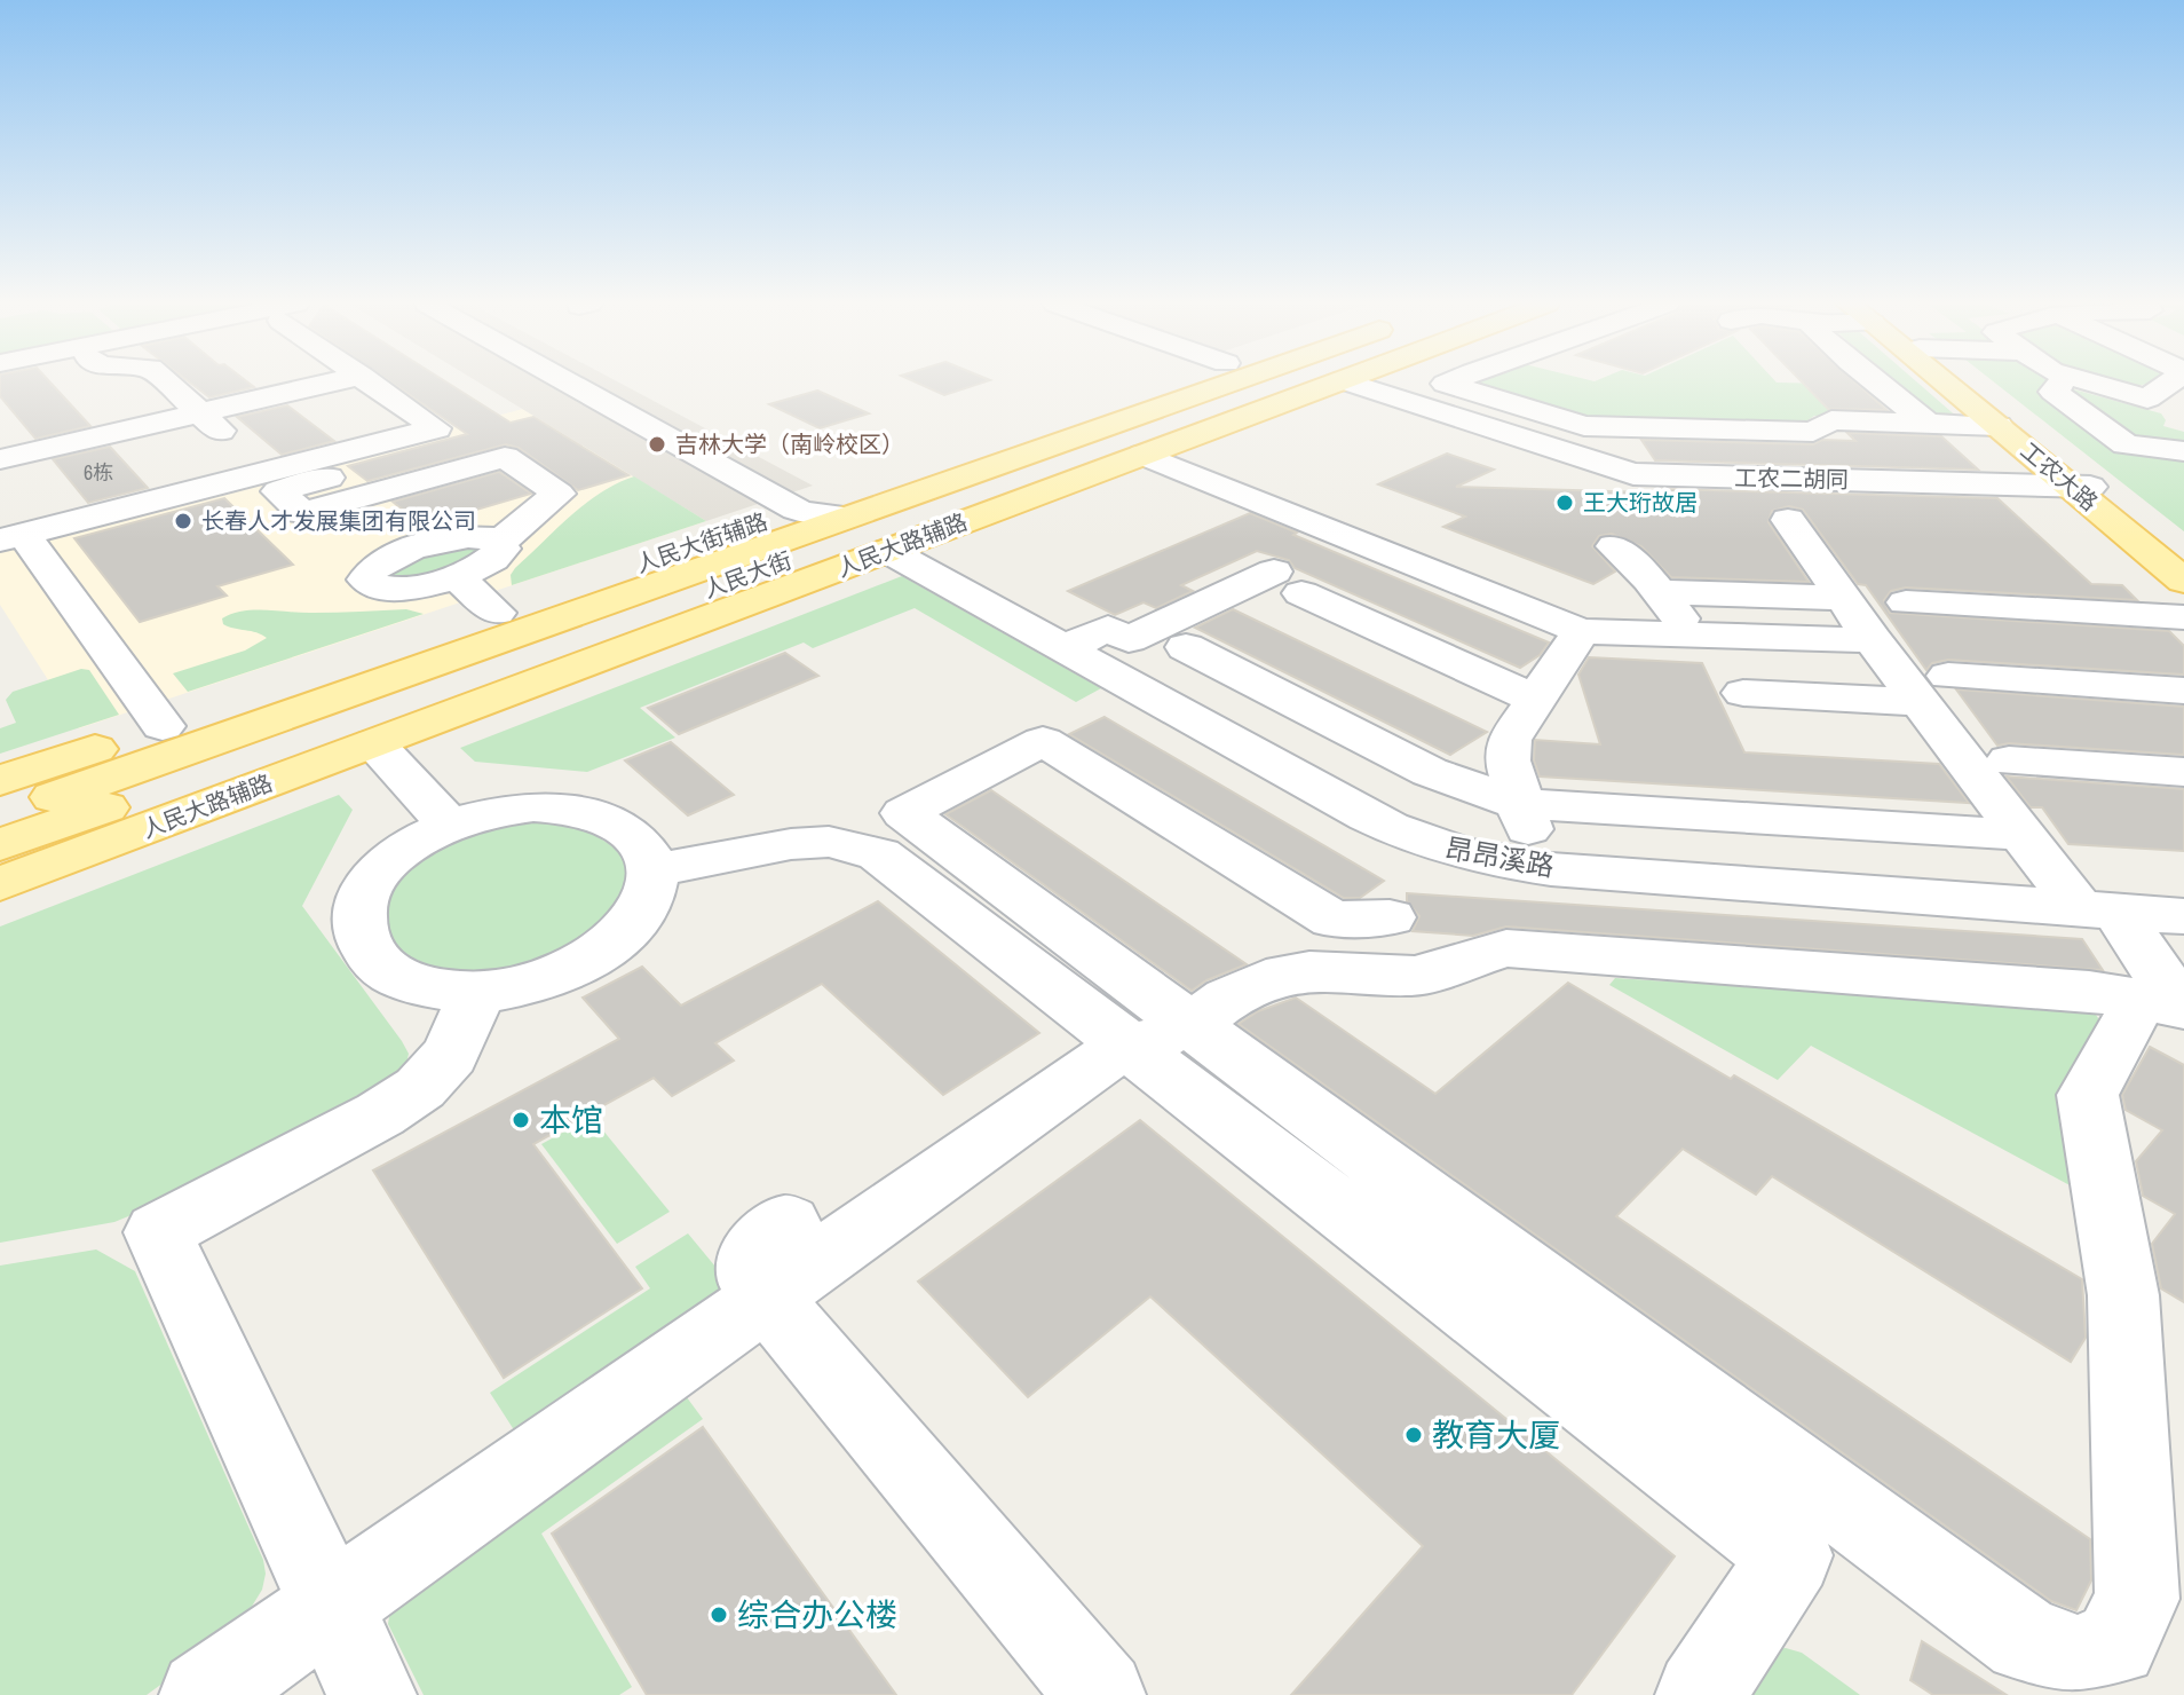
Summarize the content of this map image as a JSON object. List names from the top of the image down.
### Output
{
  "streets": {
    "main road": [
      "工农大路",
      "人民大街辅路",
      "人民大路辅路",
      "人民大街"
    ],
    "street": ["工农二胡同", "昂昂溪路"]
  },
  "crossings": [
    ["工农大路", "工农二胡同"],
    ["人民大街辅路", "人民大街"],
    ["人民大路辅路", "昂昂溪路"]
  ],
  "places": [
    "吉林大学（南岭校区）",
    "王大珩故居",
    "长春人才发展集团有限公司",
    "本馆",
    "教育大厦",
    "综合办公楼"
  ],
  "house_numbers": ["6栋"]
}
